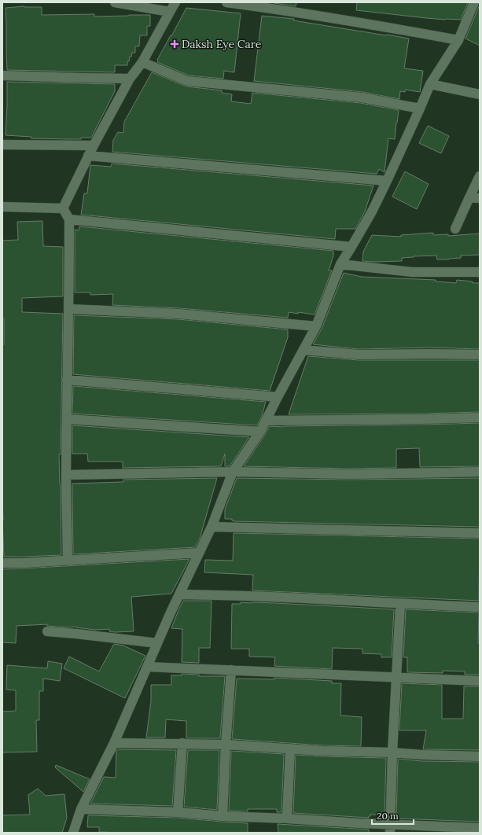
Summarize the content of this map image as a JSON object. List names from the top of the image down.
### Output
{
  "places": {
    "health": ["Daksh Eye Care"]
  },
  "scale_bar": "20 m"
}
